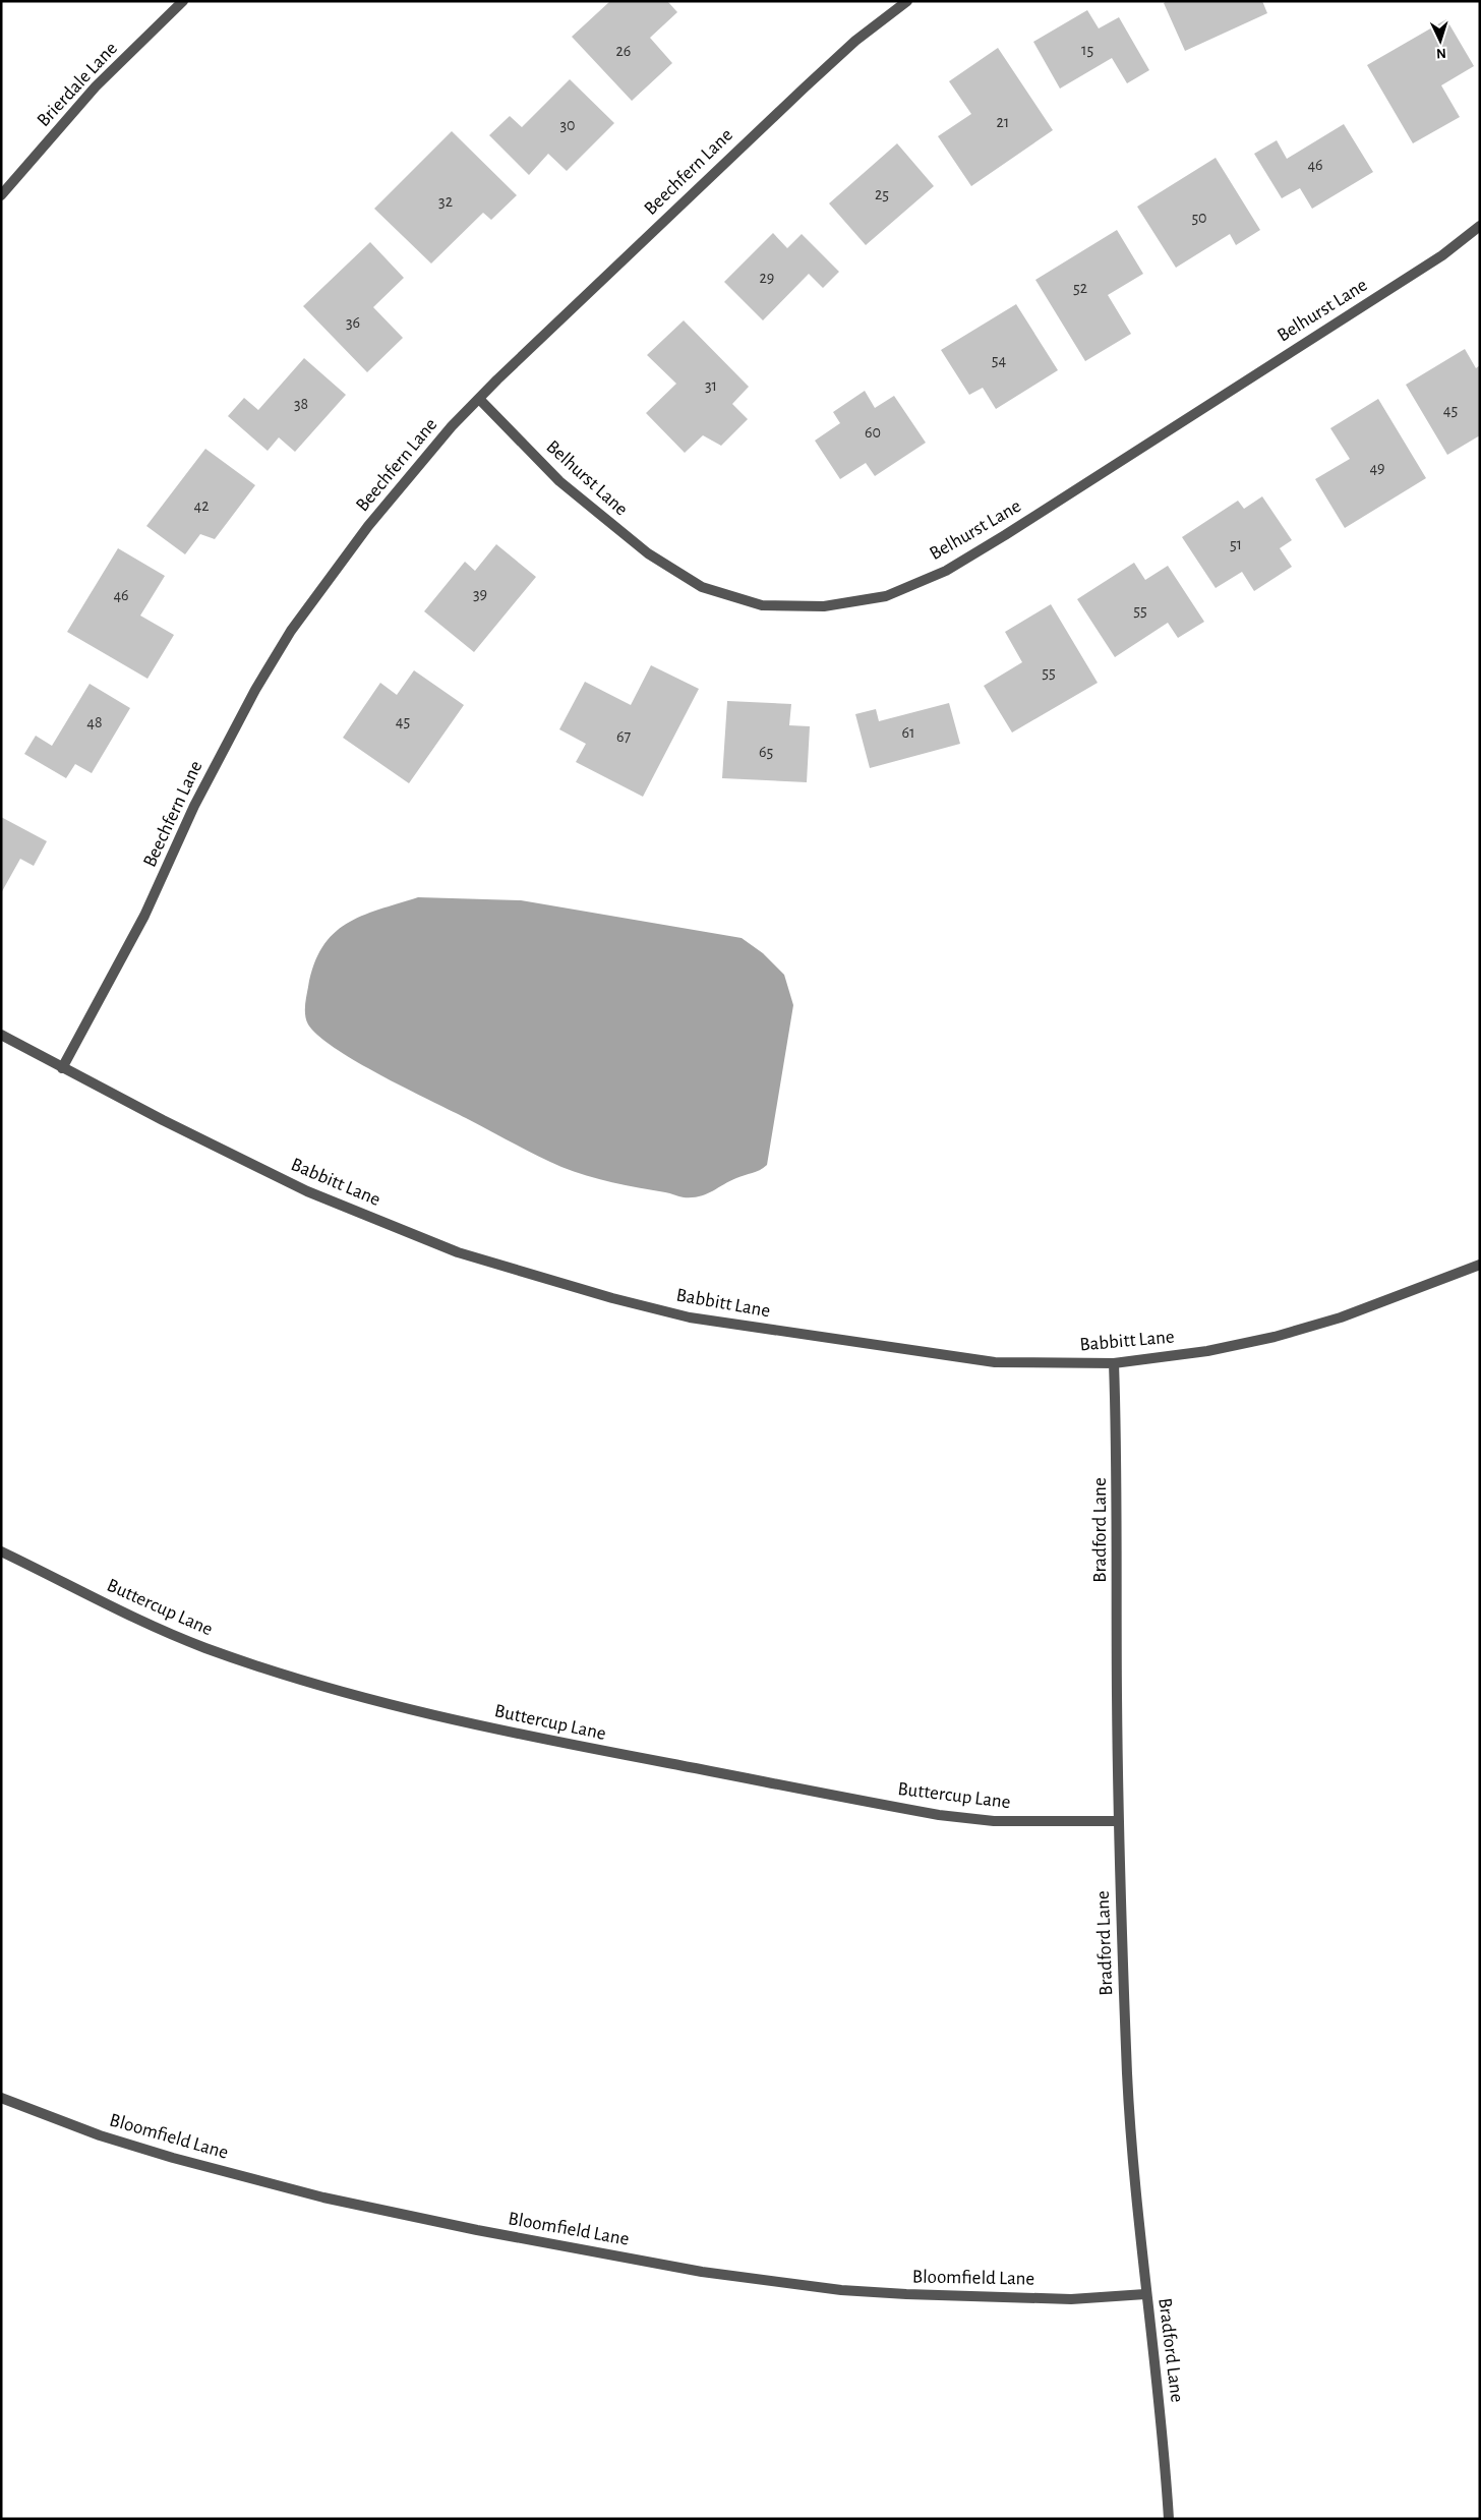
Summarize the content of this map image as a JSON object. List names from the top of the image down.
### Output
{
  "streets": {
    "street": [
      "Brierdale Lane",
      "Beechfern Lane",
      "Belhurst Lane",
      "Babbitt Lane",
      "Bradford Lane",
      "Buttercup Lane",
      "Bloomfield Lane"
    ]
  },
  "crossings": [
    ["Beechfern Lane", "Belhurst Lane"],
    ["Beechfern Lane", "Babbitt Lane"],
    ["Babbitt Lane", "Bradford Lane"],
    ["Bradford Lane", "Buttercup Lane"],
    ["Bradford Lane", "Bloomfield Lane"]
  ],
  "house_numbers": [
    "15",
    "26",
    "21",
    "30",
    "46",
    "25",
    "32",
    "50",
    "29",
    "52",
    "36",
    "54",
    "31",
    "38",
    "45",
    "60",
    "49",
    "42",
    "51",
    "39",
    "46",
    "55",
    "55",
    "45",
    "48",
    "61",
    "67",
    "65"
  ],
  "north": "bottom"
}
